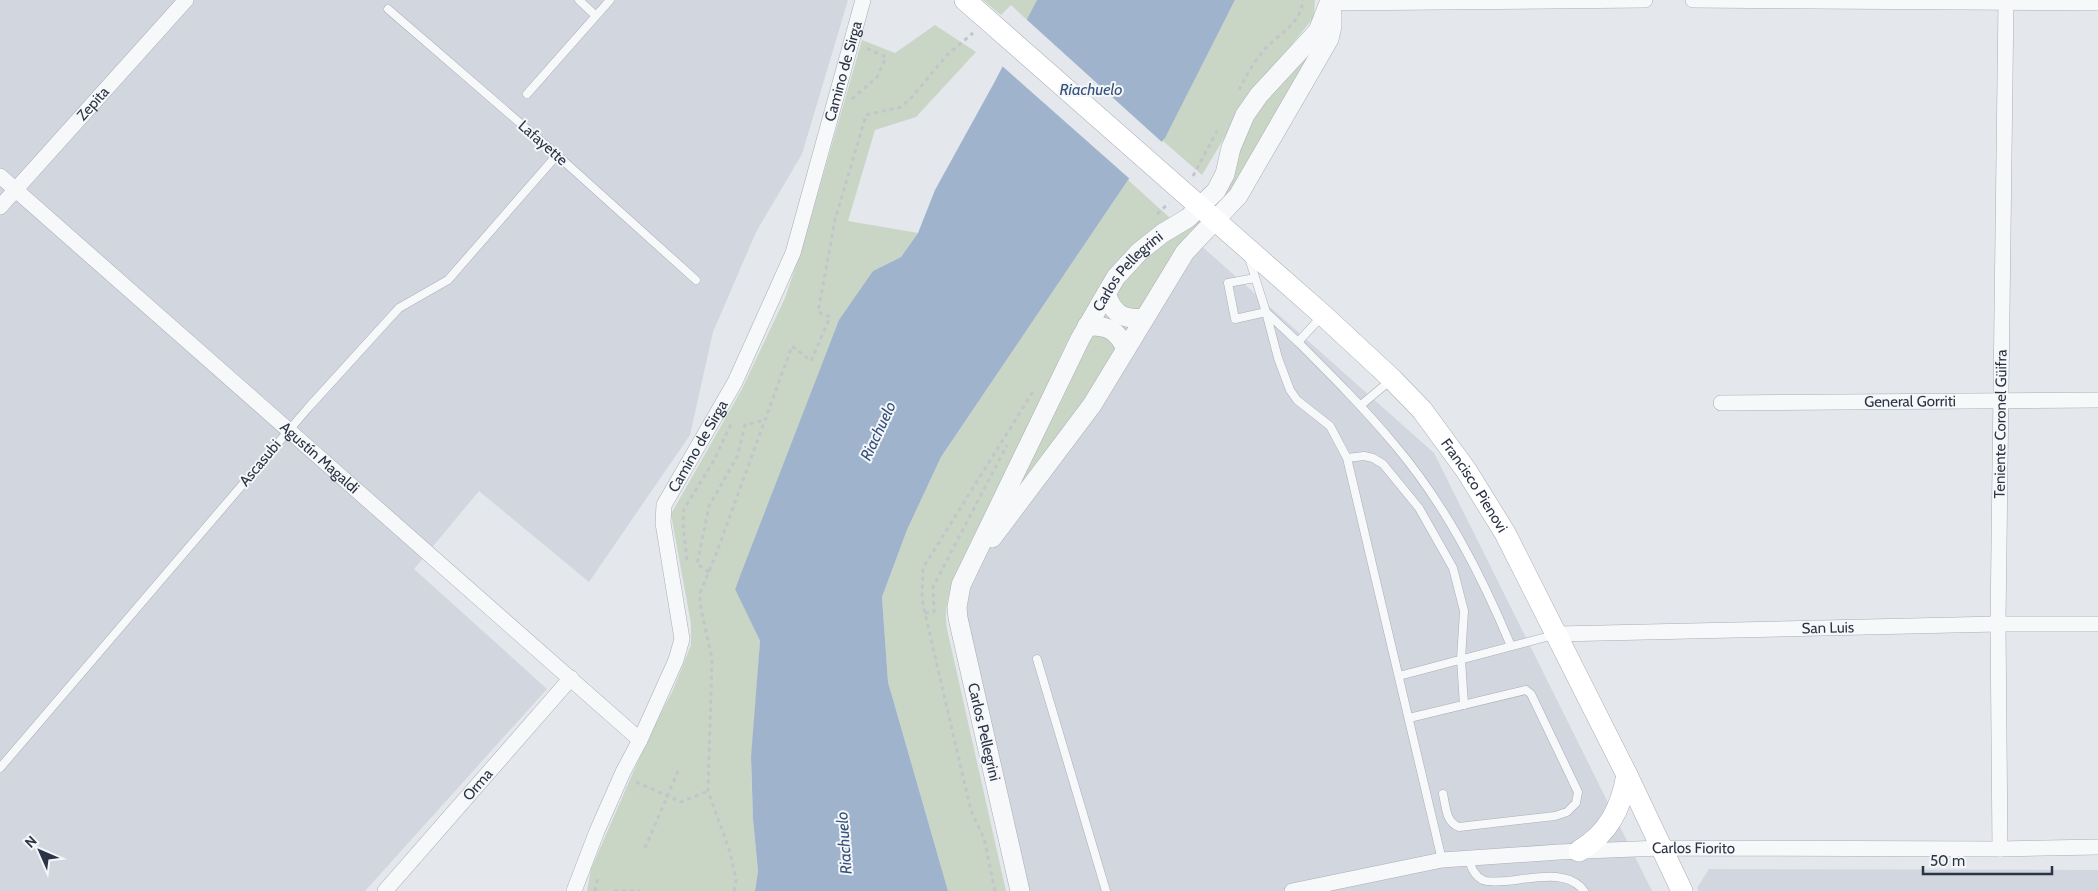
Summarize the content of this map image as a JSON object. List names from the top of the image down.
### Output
{
  "streets": {
    "main road": ["Francisco Pienovi"],
    "street": [
      "Camino de Sirga",
      "Zepita",
      "Carlos Pellegrini",
      "General Gorriti",
      "Teniente Coronel Güifra",
      "Agustín Magaldi",
      "San Luis",
      "Orma",
      "Carlos Fiorito"
    ],
    "lane": ["Lafayette", "Ascasubi"]
  },
  "crossings": [
    ["Camino de Sirga", "Agustín Magaldi"],
    ["Zepita", "Agustín Magaldi"],
    ["Lafayette", "Ascasubi"],
    ["Carlos Pellegrini", "Francisco Pienovi"],
    ["General Gorriti", "Teniente Coronel Güifra"],
    ["Teniente Coronel Güifra", "San Luis"],
    ["Teniente Coronel Güifra", "Carlos Fiorito"],
    ["Agustín Magaldi", "Ascasubi"],
    ["Agustín Magaldi", "Orma"],
    ["Francisco Pienovi", "San Luis"],
    ["Francisco Pienovi", "Carlos Fiorito"]
  ],
  "water": ["Riachuelo"],
  "scale_bar": "50 m",
  "north": "top left"
}
